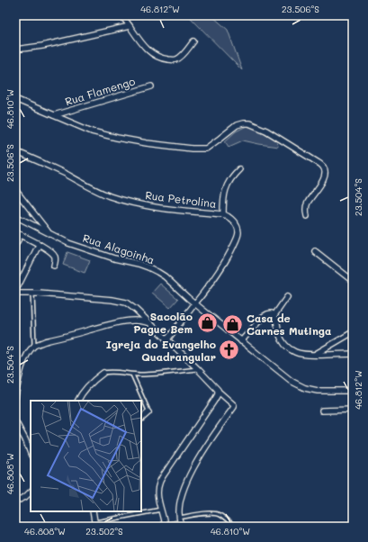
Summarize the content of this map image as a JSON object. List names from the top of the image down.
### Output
{
  "streets": {
    "street": ["Rua Flamengo", "Rua Petrolina", "Rua Alagoinha"]
  },
  "crossings": [
    ["Rua Petrolina", "Rua Alagoinha"]
  ],
  "places": {
    "shop": ["Sacolão Pague Bem", "Casa de Carnes Mutinga"],
    "church": ["Igreja do Evangelho Quadrangular"]
  },
  "coordinates": [
    "46.812°W",
    "23.506°S",
    "46.810°W",
    "23.504°S",
    "46.808°W",
    "23.502°S"
  ]
}
